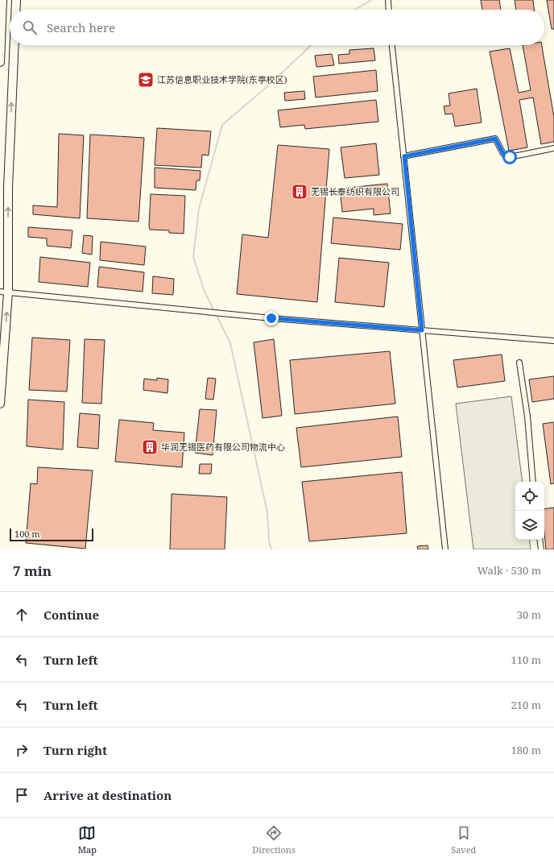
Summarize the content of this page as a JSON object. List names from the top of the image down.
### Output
{
  "places": {
    "school or university": ["江苏信息职业技术学院(东亭校区)"],
    "building": ["无锡长泰纺织有限公司", "华润无锡医药有限公司物流中心"]
  },
  "scale_bar": "100 m",
  "page": {
    "search": "Search here",
    "scale": "100 m",
    "heading": ["7 min", "Walk · 530 m"],
    "list": [
      ["Continue", "30 m"],
      ["Turn left", "110 m"],
      ["Turn left", "210 m"],
      ["Turn right", "180 m"],
      "Arrive at destination"
    ],
    "nav": ["Map", "Directions", "Saved"]
  }
}
